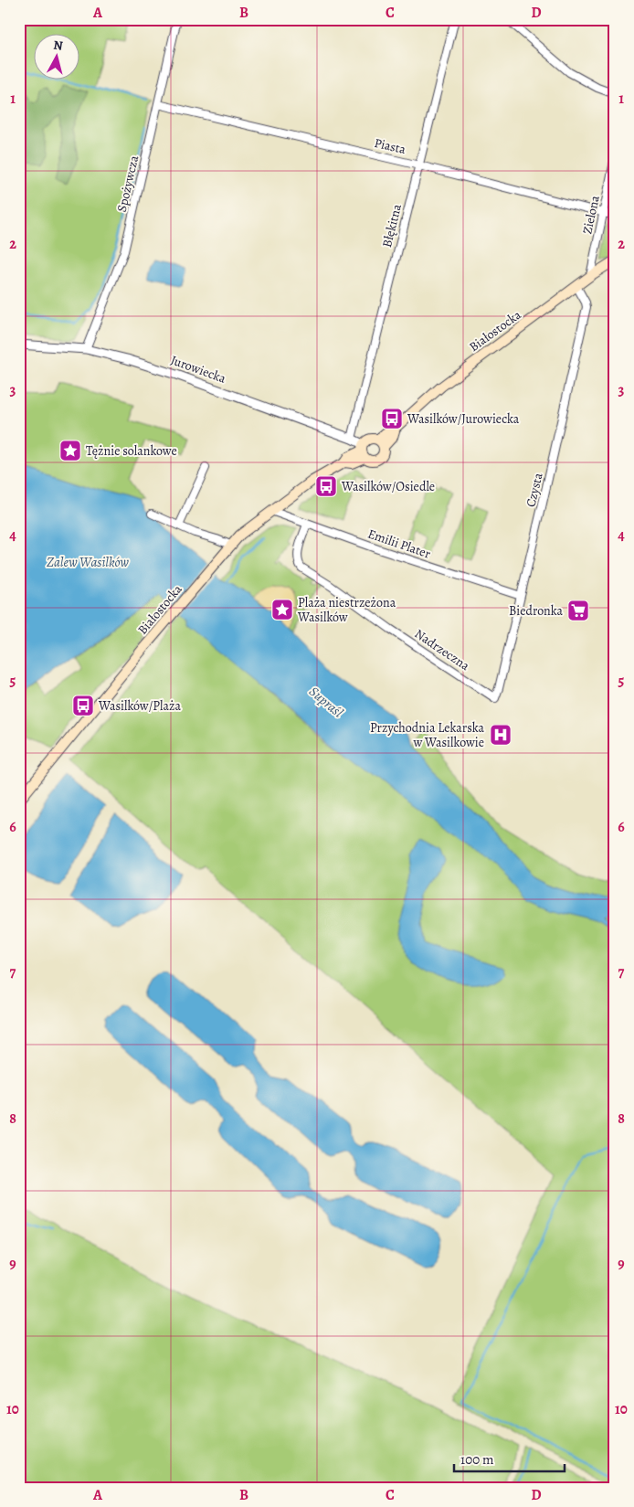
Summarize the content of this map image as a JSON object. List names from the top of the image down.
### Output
{
  "streets": {
    "main road": ["Białostocka"],
    "street": [
      "Piasta",
      "Spożywcza",
      "Zielona",
      "Błękitna",
      "Jurowiecka",
      "Czysta",
      "Emilii Plater",
      "Nadrzeczna"
    ]
  },
  "crossings": [
    ["Piasta", "Spożywcza"],
    ["Piasta", "Zielona"],
    ["Piasta", "Błękitna"],
    ["Spożywcza", "Jurowiecka"],
    ["Zielona", "Białostocka"],
    ["Błękitna", "Jurowiecka"],
    ["Białostocka", "Jurowiecka"],
    ["Białostocka", "Czysta"],
    ["Białostocka", "Emilii Plater"],
    ["Czysta", "Emilii Plater"],
    ["Czysta", "Nadrzeczna"],
    ["Emilii Plater", "Nadrzeczna"]
  ],
  "water": ["Zalew Wasilków", "Supraśl"],
  "places": {
    "bus stop": ["Wasilków/Jurowiecka", "Wasilków/Osiedle", "Wasilków/Plaża"],
    "place": ["Tężnie solankowe", "Plaża niestrzeżona Wasilków"],
    "supermarket": ["Biedronka"],
    "hospital": ["Przychodnia Lekarska w Wasilkowie"]
  },
  "scale_bar": "100 m",
  "north": "top",
  "grid": {
    "columns": [
      "A",
      "B",
      "C",
      "D"
    ],
    "rows": [
      "1",
      "2",
      "3",
      "4",
      "5",
      "6",
      "7",
      "8",
      "9",
      "10"
    ]
  }
}
